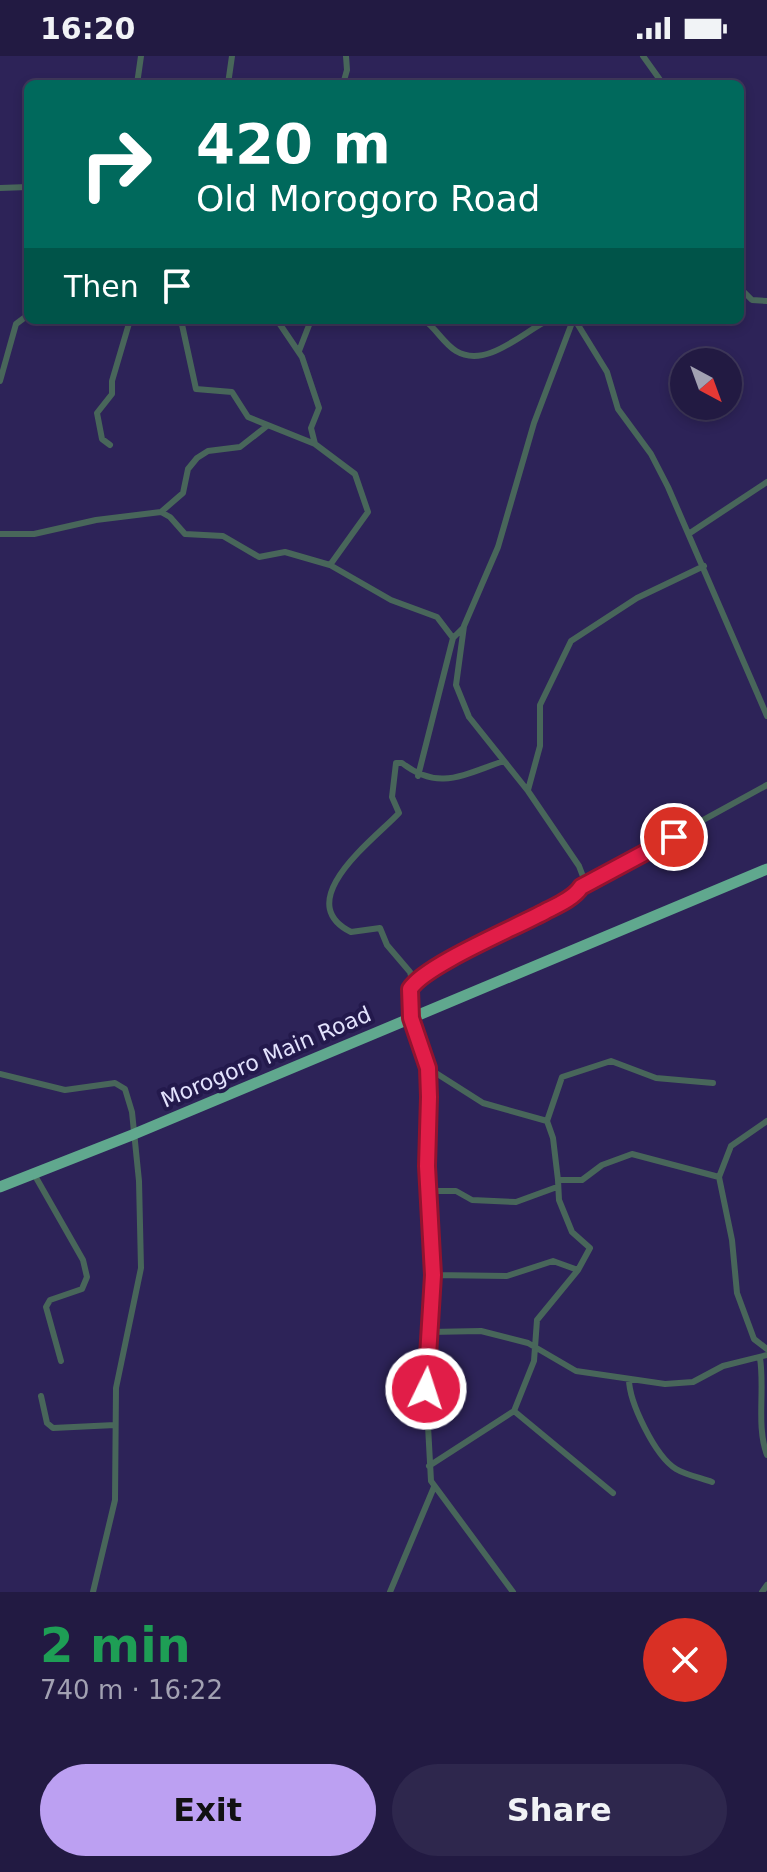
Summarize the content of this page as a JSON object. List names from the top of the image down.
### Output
{
  "streets": {
    "highway": ["Morogoro Main Road"]
  },
  "north": "bottom right",
  "page": {
    "status": "16:20",
    "turn": ["420 m", "Old Morogoro Road"],
    "then": "Then",
    "heading": ["2 min", "740 m · 16:22"],
    "buttons": ["Exit", "Share"]
  }
}
